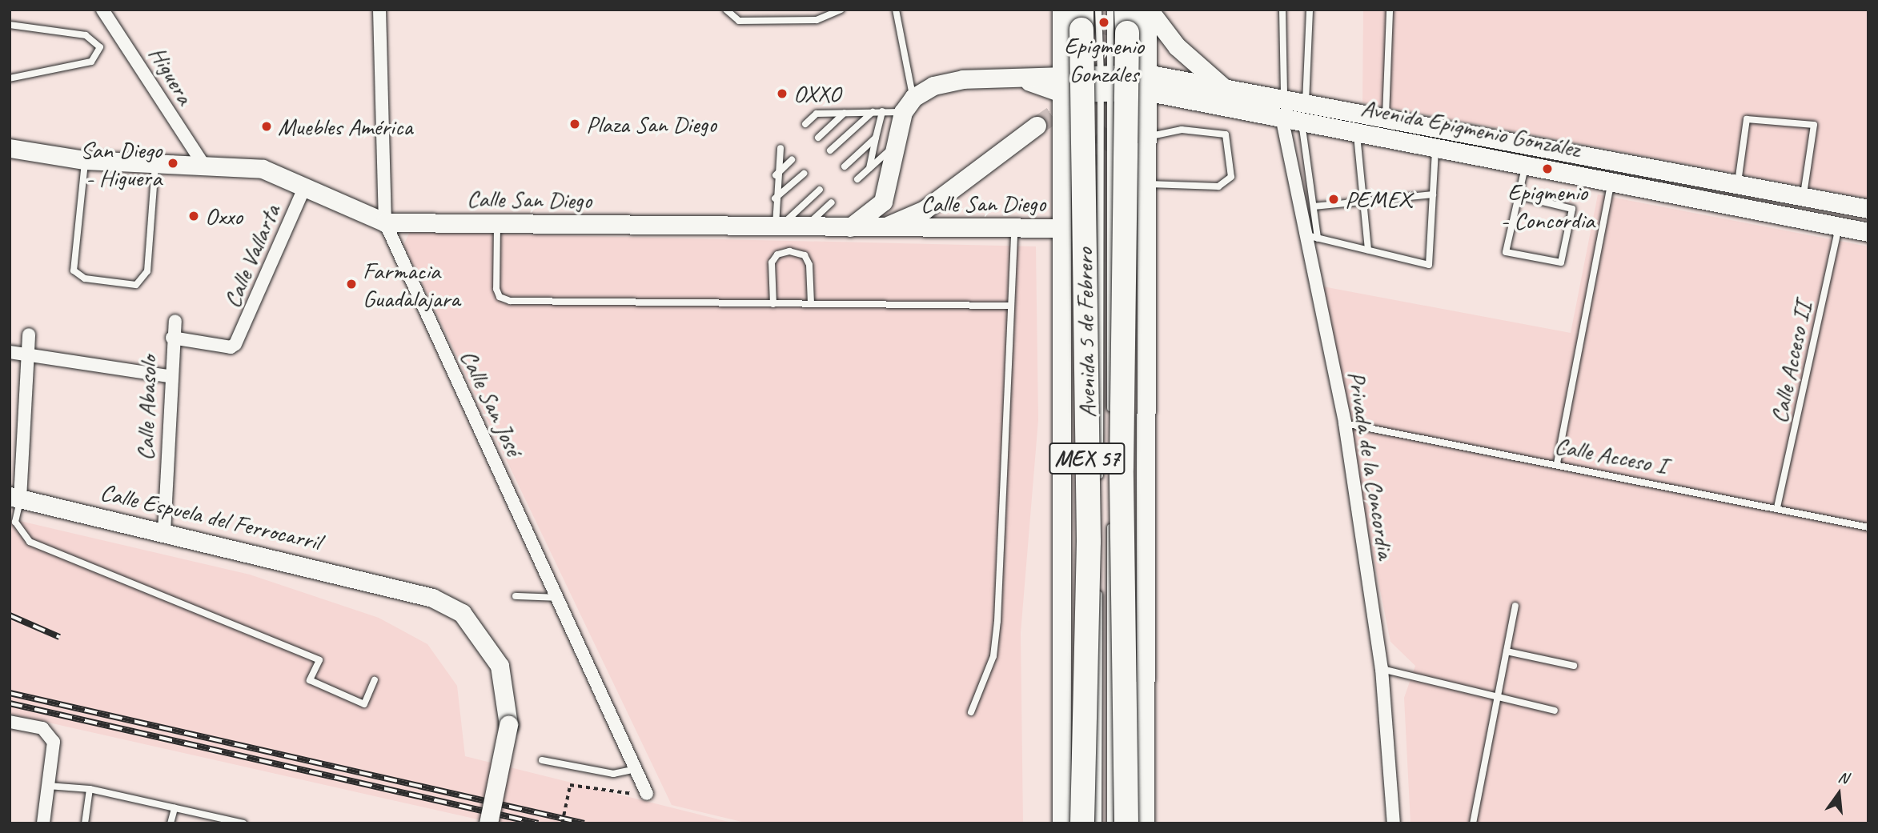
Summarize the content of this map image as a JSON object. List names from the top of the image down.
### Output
{
  "streets": {
    "highway": ["Avenida 5 de Febrero", "MEX 57"],
    "main road": ["Avenida Epigmenio González", "Calle San Diego", "Calle Espuela del Ferrocarril"],
    "street": [
      "Higuera",
      "Calle Vallarta",
      "Calle San José",
      "Calle Abasolo",
      "Privada de la Concordia"
    ],
    "lane": ["Calle Acceso II", "Calle Acceso I"]
  },
  "crossings": [
    ["Higuera", "Calle San Diego"],
    ["Avenida Epigmenio González", "Avenida 5 de Febrero"],
    ["Avenida Epigmenio González", "Calle Acceso II"],
    ["Avenida Epigmenio González", "Privada de la Concordia"],
    ["Calle San Diego", "Calle Vallarta"],
    ["Calle San Diego", "Avenida 5 de Febrero"],
    ["Calle San Diego", "Calle San José"],
    ["Calle Vallarta", "Calle Abasolo"],
    ["Calle Acceso II", "Calle Acceso I"],
    ["Calle Abasolo", "Calle Espuela del Ferrocarril"],
    ["Calle Acceso I", "Privada de la Concordia"]
  ],
  "places": [
    "Epigmenio Gonzáles",
    "OXXO",
    "Plaza San Diego",
    "Muebles América",
    "San Diego - Higuera",
    "Epigmenio - Concordia",
    "PEMEX",
    "Oxxo",
    "Farmacia Guadalajara"
  ],
  "north": "top"
}
